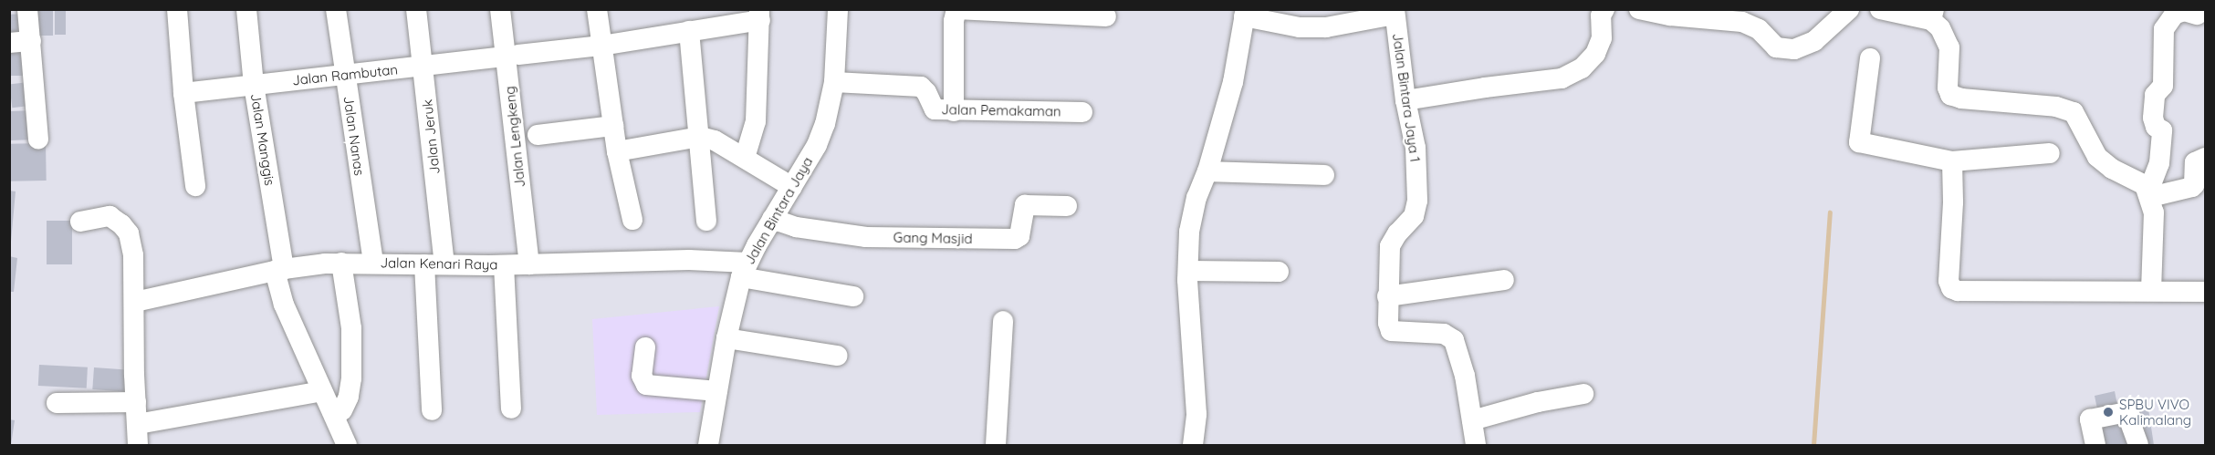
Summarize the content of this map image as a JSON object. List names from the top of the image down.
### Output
{
  "streets": {
    "street": [
      "Jalan Rambutan",
      "Jalan Bintara Jaya 1",
      "Jalan Pemakaman",
      "Jalan Nanas",
      "Jalan Jeruk",
      "Jalan Lengkeng",
      "Jalan Manggis",
      "Jalan Bintara Jaya",
      "Gang Masjid",
      "Jalan Kenari Raya"
    ]
  },
  "crossings": [
    ["Jalan Rambutan", "Jalan Nanas"],
    ["Jalan Rambutan", "Jalan Jeruk"],
    ["Jalan Rambutan", "Jalan Lengkeng"],
    ["Jalan Rambutan", "Jalan Manggis"],
    ["Jalan Pemakaman", "Jalan Bintara Jaya"],
    ["Jalan Nanas", "Jalan Kenari Raya"],
    ["Jalan Jeruk", "Jalan Kenari Raya"],
    ["Jalan Lengkeng", "Jalan Kenari Raya"],
    ["Jalan Manggis", "Jalan Kenari Raya"],
    ["Jalan Bintara Jaya", "Gang Masjid"],
    ["Jalan Bintara Jaya", "Jalan Kenari Raya"]
  ],
  "places": ["SPBU VIVO Kalimalang"]
}
